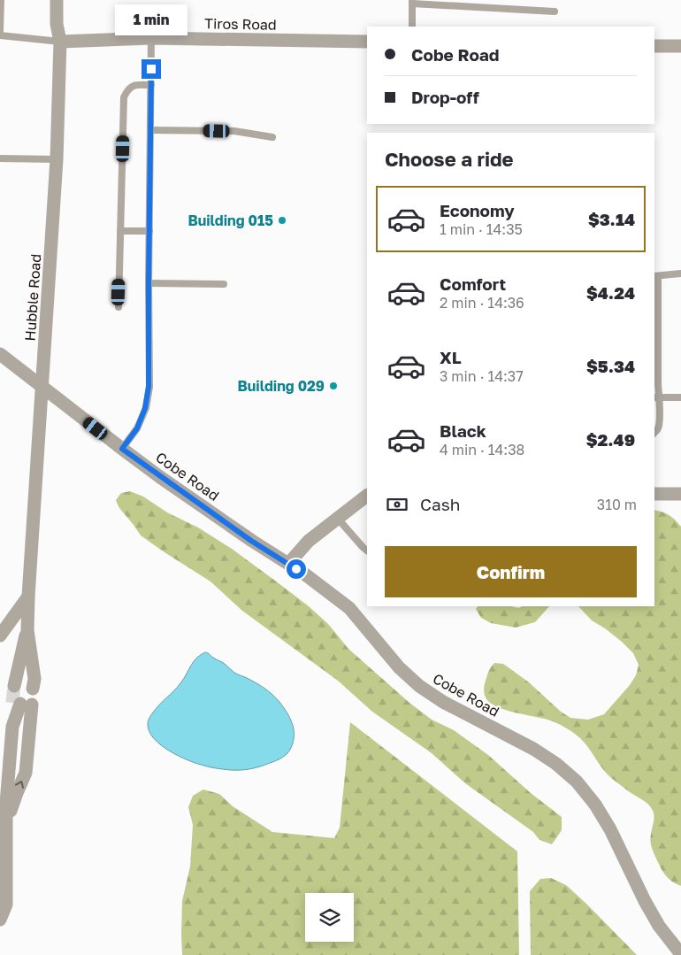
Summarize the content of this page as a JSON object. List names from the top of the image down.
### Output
{
  "streets": {
    "street": ["Tiros Road", "Hubble Road", "Cobe Road"]
  },
  "crossings": [
    ["Tiros Road", "Hubble Road"],
    ["Hubble Road", "Cobe Road"]
  ],
  "places": ["Building 015", "Building 029"],
  "page": {
    "bubble": "1 min",
    "banner": ["Cobe Road", "Drop-off"],
    "heading": "Choose a ride",
    "list": [
      {
        "name": "Economy",
        "note": "1 min · 14:35",
        "value": "$3.14"
      },
      {
        "name": "Comfort",
        "note": "2 min · 14:36",
        "value": "$4.24"
      },
      {
        "name": "XL",
        "note": "3 min · 14:37",
        "value": "$5.34"
      },
      {
        "name": "Black",
        "note": "4 min · 14:38",
        "value": "$2.49"
      }
    ],
    "pay": ["Cash", "310 m"],
    "buttons": "Confirm"
  }
}
